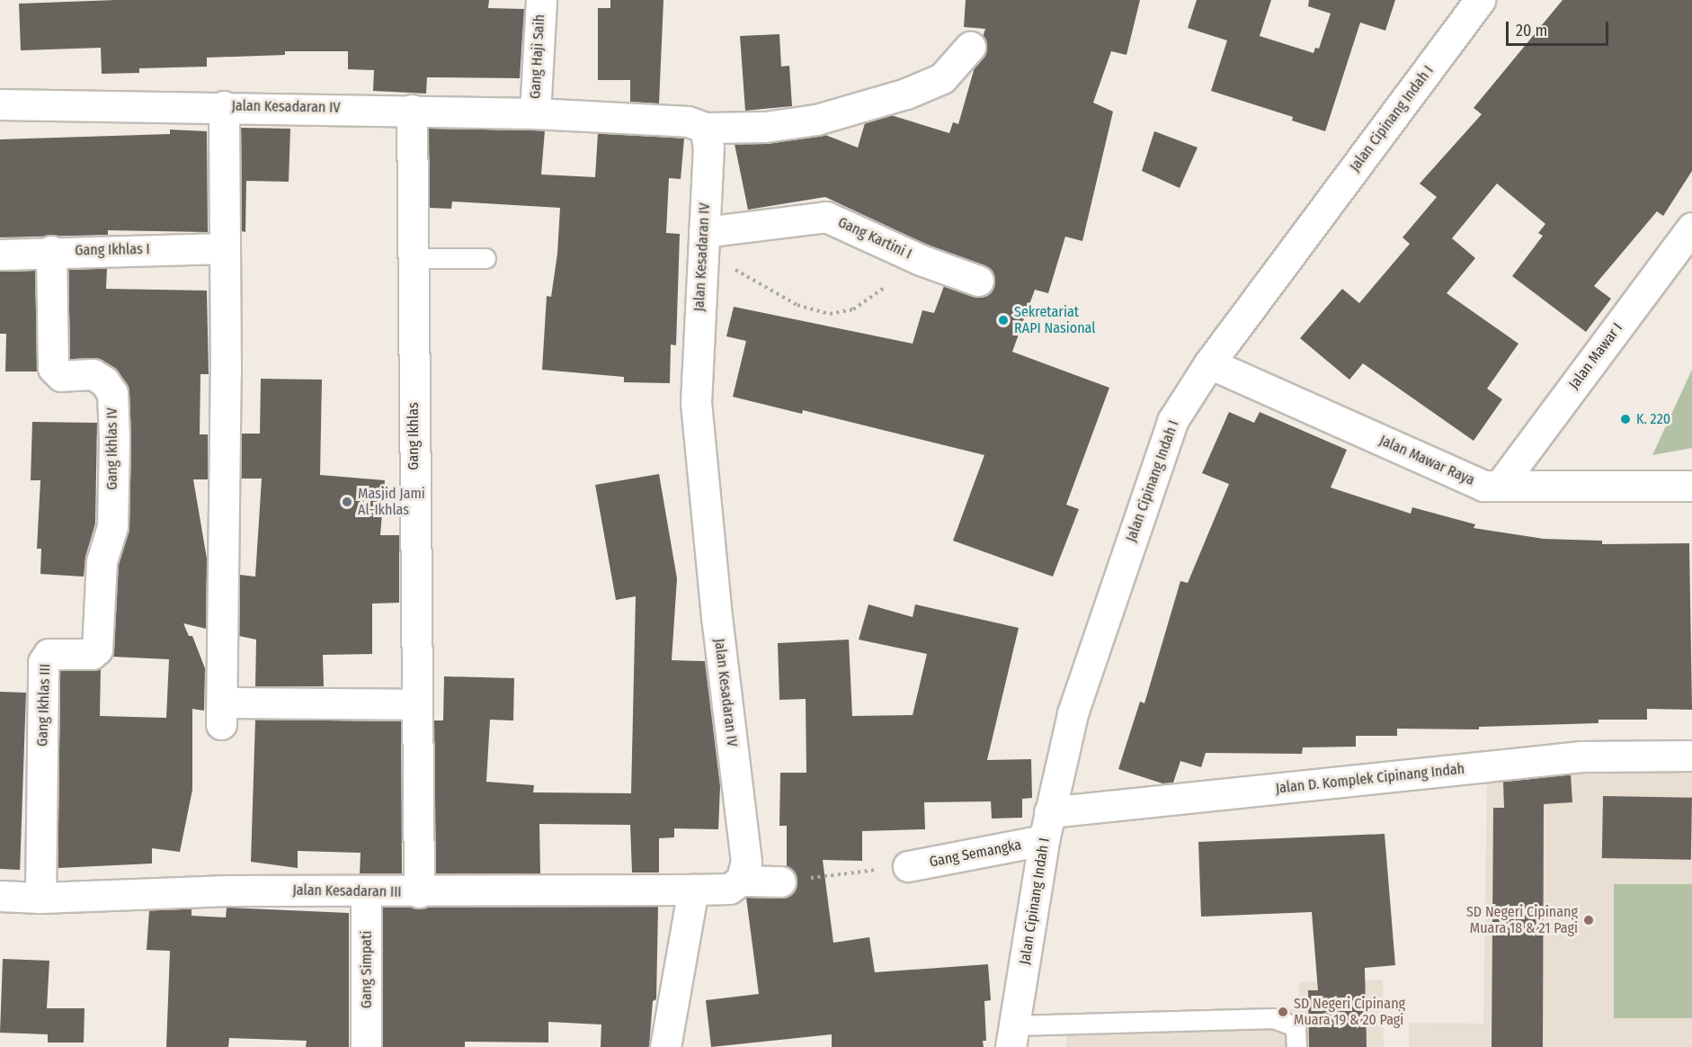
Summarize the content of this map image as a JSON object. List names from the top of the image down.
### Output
{
  "streets": {
    "street": [
      "Gang Haji Saih",
      "Jalan Kesadaran IV",
      "Jalan Cipinang Indah I",
      "Gang Kartini I",
      "Gang Ikhlas I",
      "Jalan Mawar I",
      "Gang Ikhlas",
      "Gang Ikhlas IV",
      "Jalan Mawar Raya",
      "Gang Ikhlas III",
      "Jalan D. Komplek Cipinang Indah",
      "Gang Semangka",
      "Jalan Kesadaran III",
      "Gang Simpati"
    ]
  },
  "crossings": [
    ["Gang Haji Saih", "Jalan Kesadaran IV"],
    ["Jalan Kesadaran IV", "Gang Kartini I"],
    ["Jalan Kesadaran IV", "Gang Ikhlas"],
    ["Jalan Cipinang Indah I", "Jalan Mawar Raya"],
    ["Jalan Cipinang Indah I", "Jalan D. Komplek Cipinang Indah"],
    ["Jalan Cipinang Indah I", "Gang Semangka"],
    ["Gang Ikhlas I", "Gang Ikhlas IV"],
    ["Jalan Mawar I", "Jalan Mawar Raya"],
    ["Gang Ikhlas", "Jalan Kesadaran III"],
    ["Gang Ikhlas IV", "Gang Ikhlas III"],
    ["Gang Ikhlas III", "Jalan Kesadaran III"],
    ["Jalan D. Komplek Cipinang Indah", "Gang Semangka"],
    ["Jalan Kesadaran III", "Gang Simpati"]
  ],
  "places": [
    "Sekretariat RAPI Nasional",
    "K. 220",
    "Masjid Jami Al-Ikhlas",
    "SD Negeri Cipinang Muara 18 & 21 Pagi",
    "SD Negeri Cipinang Muara 19 & 20 Pagi"
  ],
  "scale_bar": "20 m"
}
